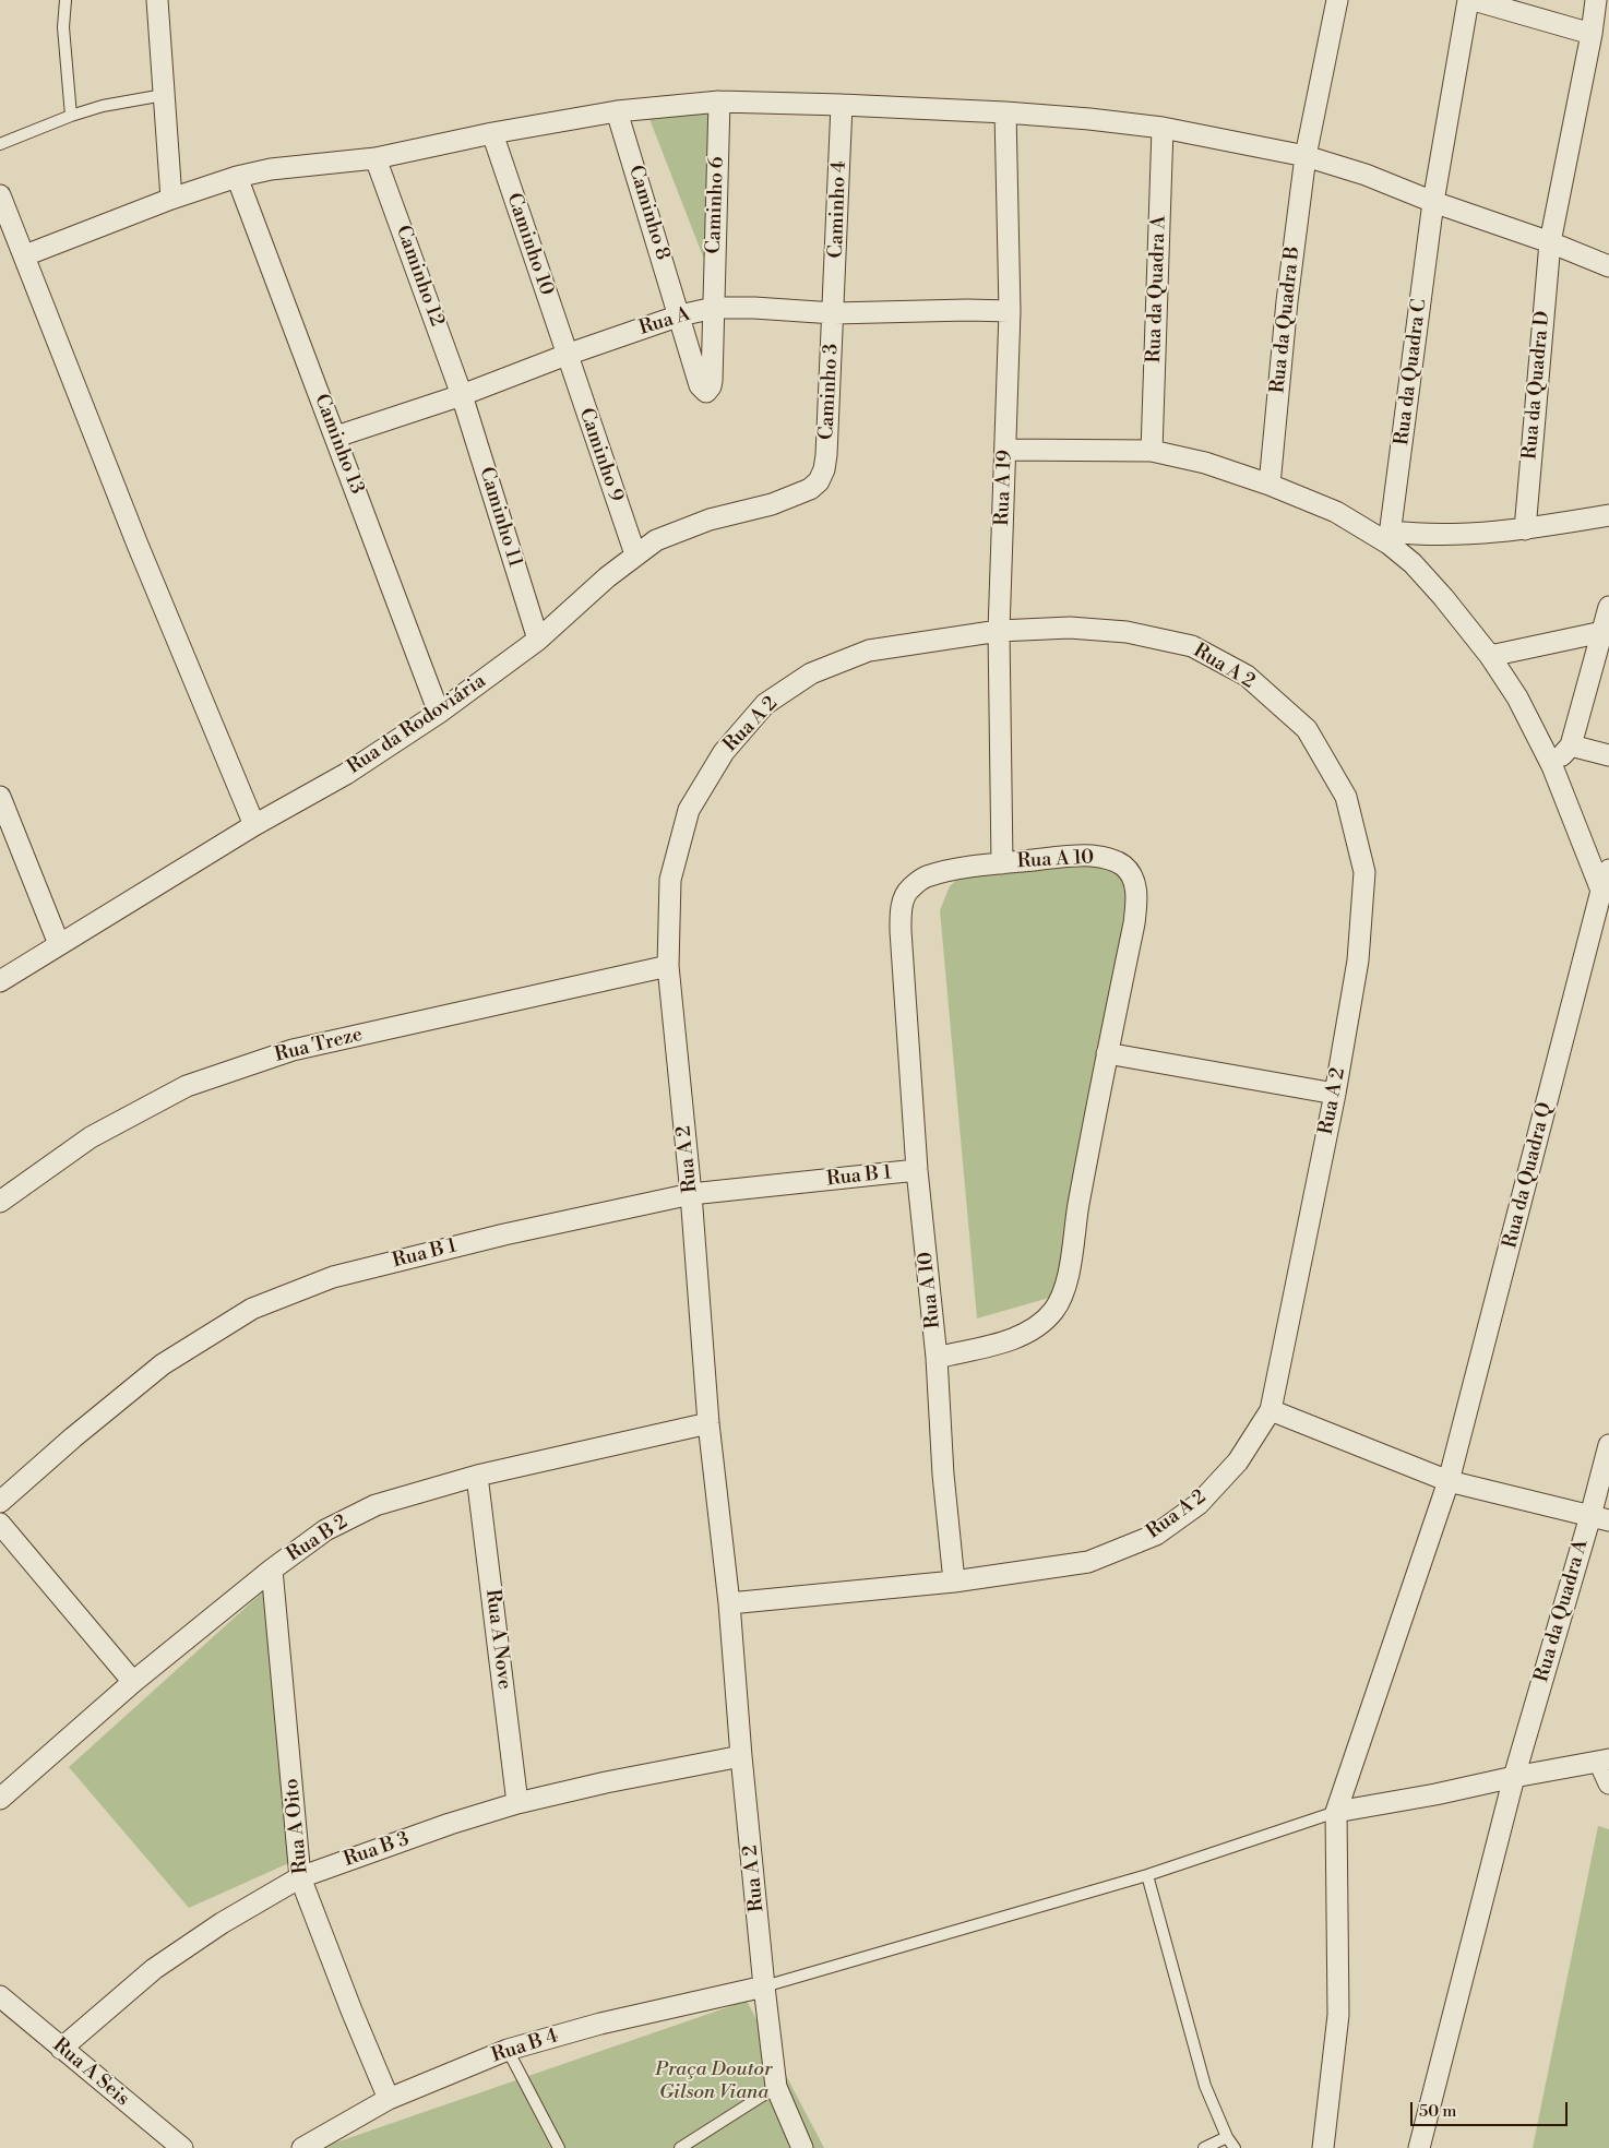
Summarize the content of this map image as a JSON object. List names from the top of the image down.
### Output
{
  "streets": {
    "street": [
      "Caminho 6",
      "Caminho 4",
      "Caminho 8",
      "Caminho 10",
      "Caminho 12",
      "Rua da Quadra A",
      "Rua da Quadra B",
      "Rua A",
      "Rua da Quadra C",
      "Rua da Quadra D",
      "Caminho 3",
      "Caminho 13",
      "Caminho 9",
      "Rua A 19",
      "Caminho 11",
      "Rua A 2",
      "Rua da Rodoviária",
      "Rua A 10",
      "Rua Treze",
      "Rua da Quadra Q",
      "Rua B 1",
      "Rua B 2",
      "Rua A Nove",
      "Rua A Oito",
      "Rua B 3",
      "Rua B 4",
      "Rua A Seis"
    ]
  },
  "crossings": [
    ["Caminho 6", "Caminho 8"],
    ["Caminho 6", "Rua A"],
    ["Caminho 4", "Rua A"],
    ["Caminho 4", "Caminho 3"],
    ["Caminho 8", "Rua A"],
    ["Caminho 10", "Rua A"],
    ["Caminho 10", "Caminho 9"],
    ["Caminho 12", "Rua A"],
    ["Caminho 12", "Caminho 11"],
    ["Rua A", "Caminho 3"],
    ["Rua A", "Caminho 13"],
    ["Rua A", "Caminho 9"],
    ["Rua A", "Rua A 19"],
    ["Rua A", "Caminho 11"],
    ["Caminho 3", "Rua da Rodoviária"],
    ["Caminho 13", "Rua da Rodoviária"],
    ["Caminho 9", "Rua da Rodoviária"],
    ["Rua A 19", "Rua A 2"],
    ["Rua A 19", "Rua A 10"],
    ["Caminho 11", "Rua da Rodoviária"],
    ["Rua A 2", "Rua A 10"],
    ["Rua A 2", "Rua Treze"],
    ["Rua A 2", "Rua B 1"],
    ["Rua A 2", "Rua B 2"],
    ["Rua A 2", "Rua B 3"],
    ["Rua A 2", "Rua B 4"],
    ["Rua A 10", "Rua B 1"],
    ["Rua B 2", "Rua A Nove"],
    ["Rua B 2", "Rua A Oito"],
    ["Rua A Nove", "Rua B 3"],
    ["Rua A Oito", "Rua B 3"],
    ["Rua A Oito", "Rua B 4"],
    ["Rua B 3", "Rua A Seis"]
  ],
  "parks": ["Praça Doutor Gilson Viana"],
  "scale_bar": "50 m"
}
